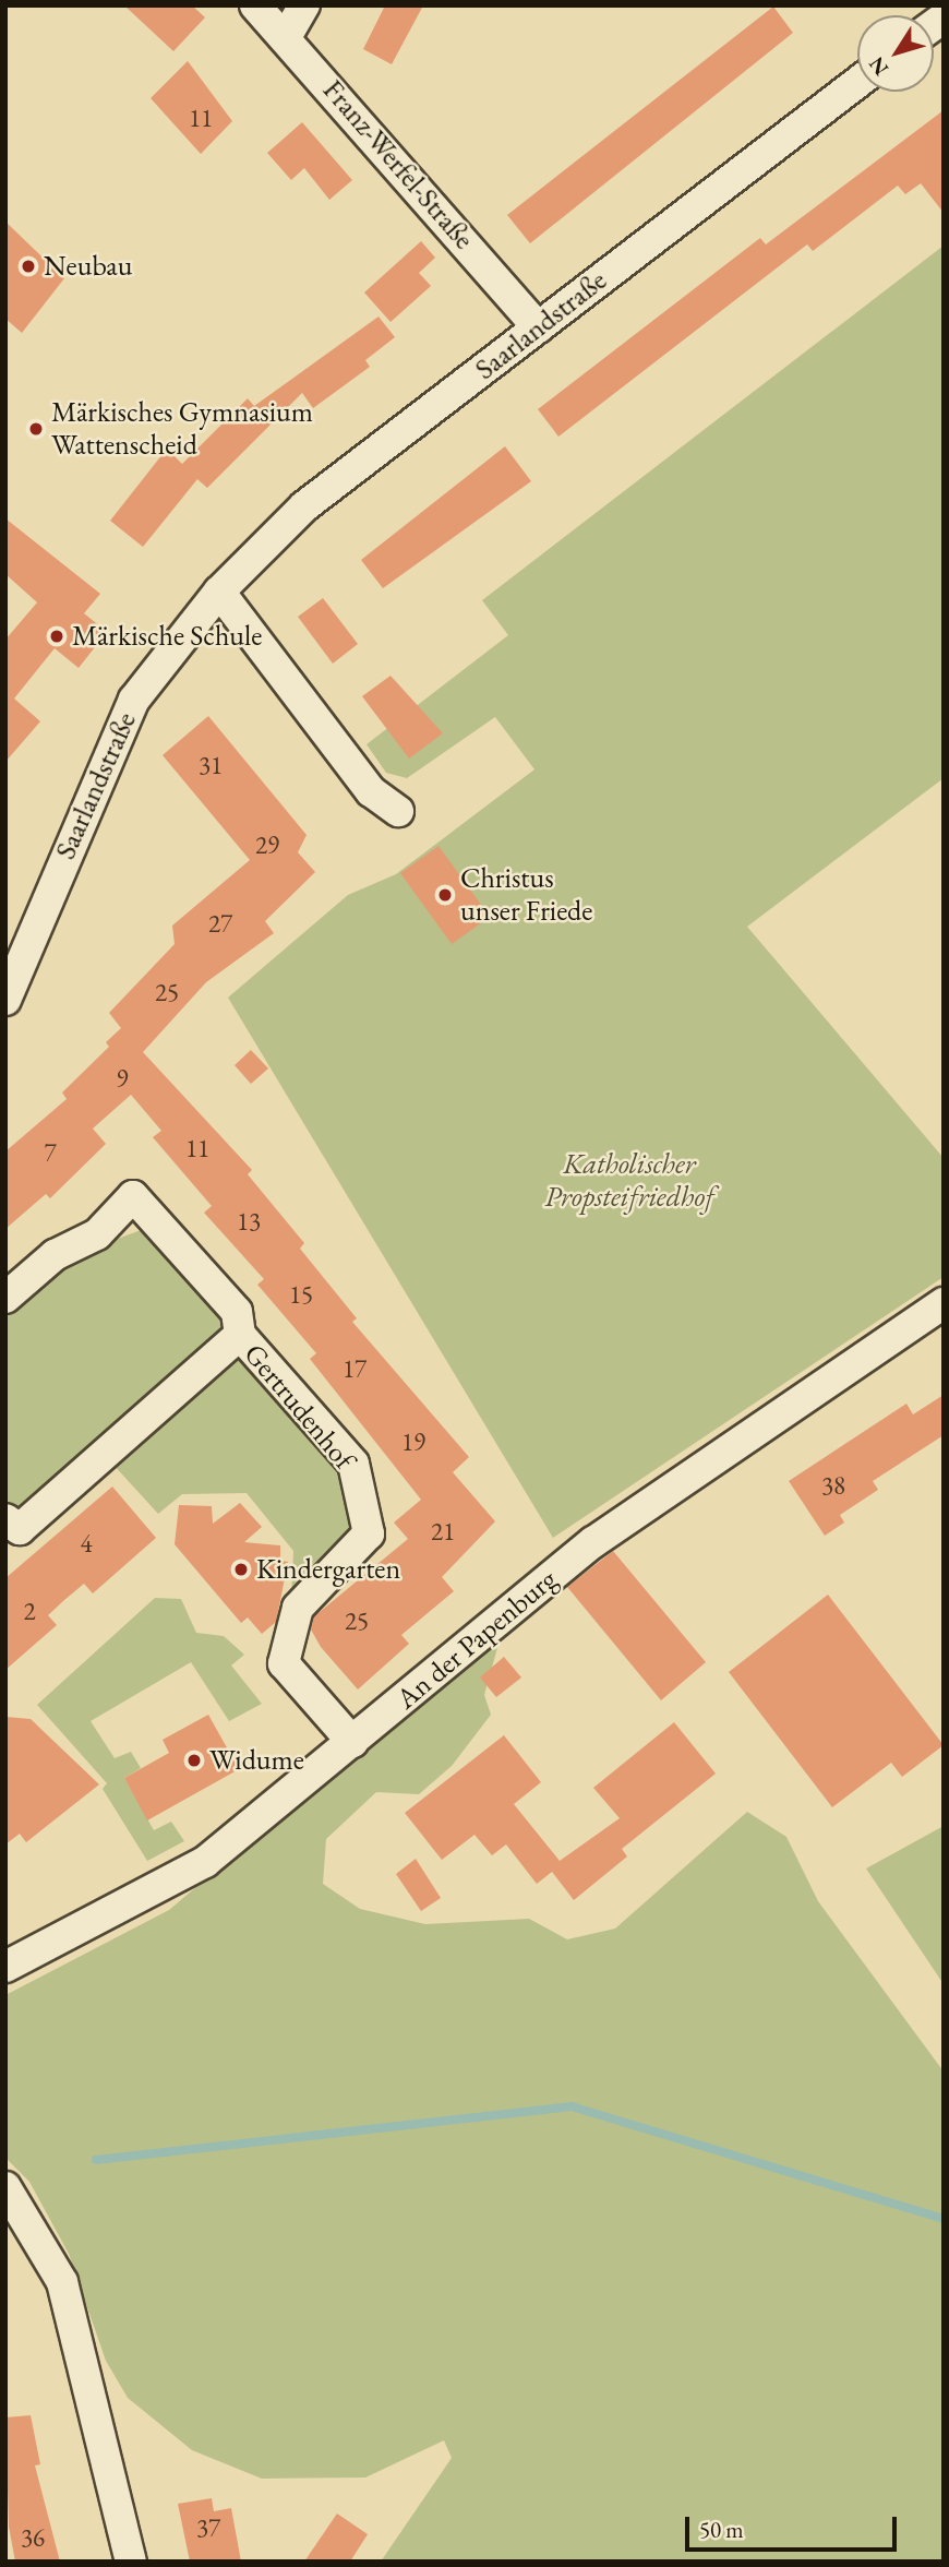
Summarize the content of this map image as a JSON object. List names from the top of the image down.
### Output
{
  "streets": {
    "street": [
      "Franz-Werfel-Straße",
      "Saarlandstraße",
      "Gertrudenhof",
      "An der Papenburg"
    ]
  },
  "crossings": [
    ["Franz-Werfel-Straße", "Saarlandstraße"],
    ["Gertrudenhof", "An der Papenburg"]
  ],
  "parks": ["Katholischer Propsteifriedhof"],
  "places": [
    "Neubau",
    "Märkisches Gymnasium Wattenscheid",
    "Märkische Schule",
    "Christus unser Friede",
    "Kindergarten",
    "Widume"
  ],
  "house_numbers": [
    "11",
    "31",
    "29",
    "27",
    "25",
    "9",
    "11",
    "7",
    "13",
    "15",
    "17",
    "19",
    "38",
    "21",
    "4",
    "2",
    "25",
    "37",
    "36"
  ],
  "scale_bar": "50 m",
  "north": "bottom left"
}
